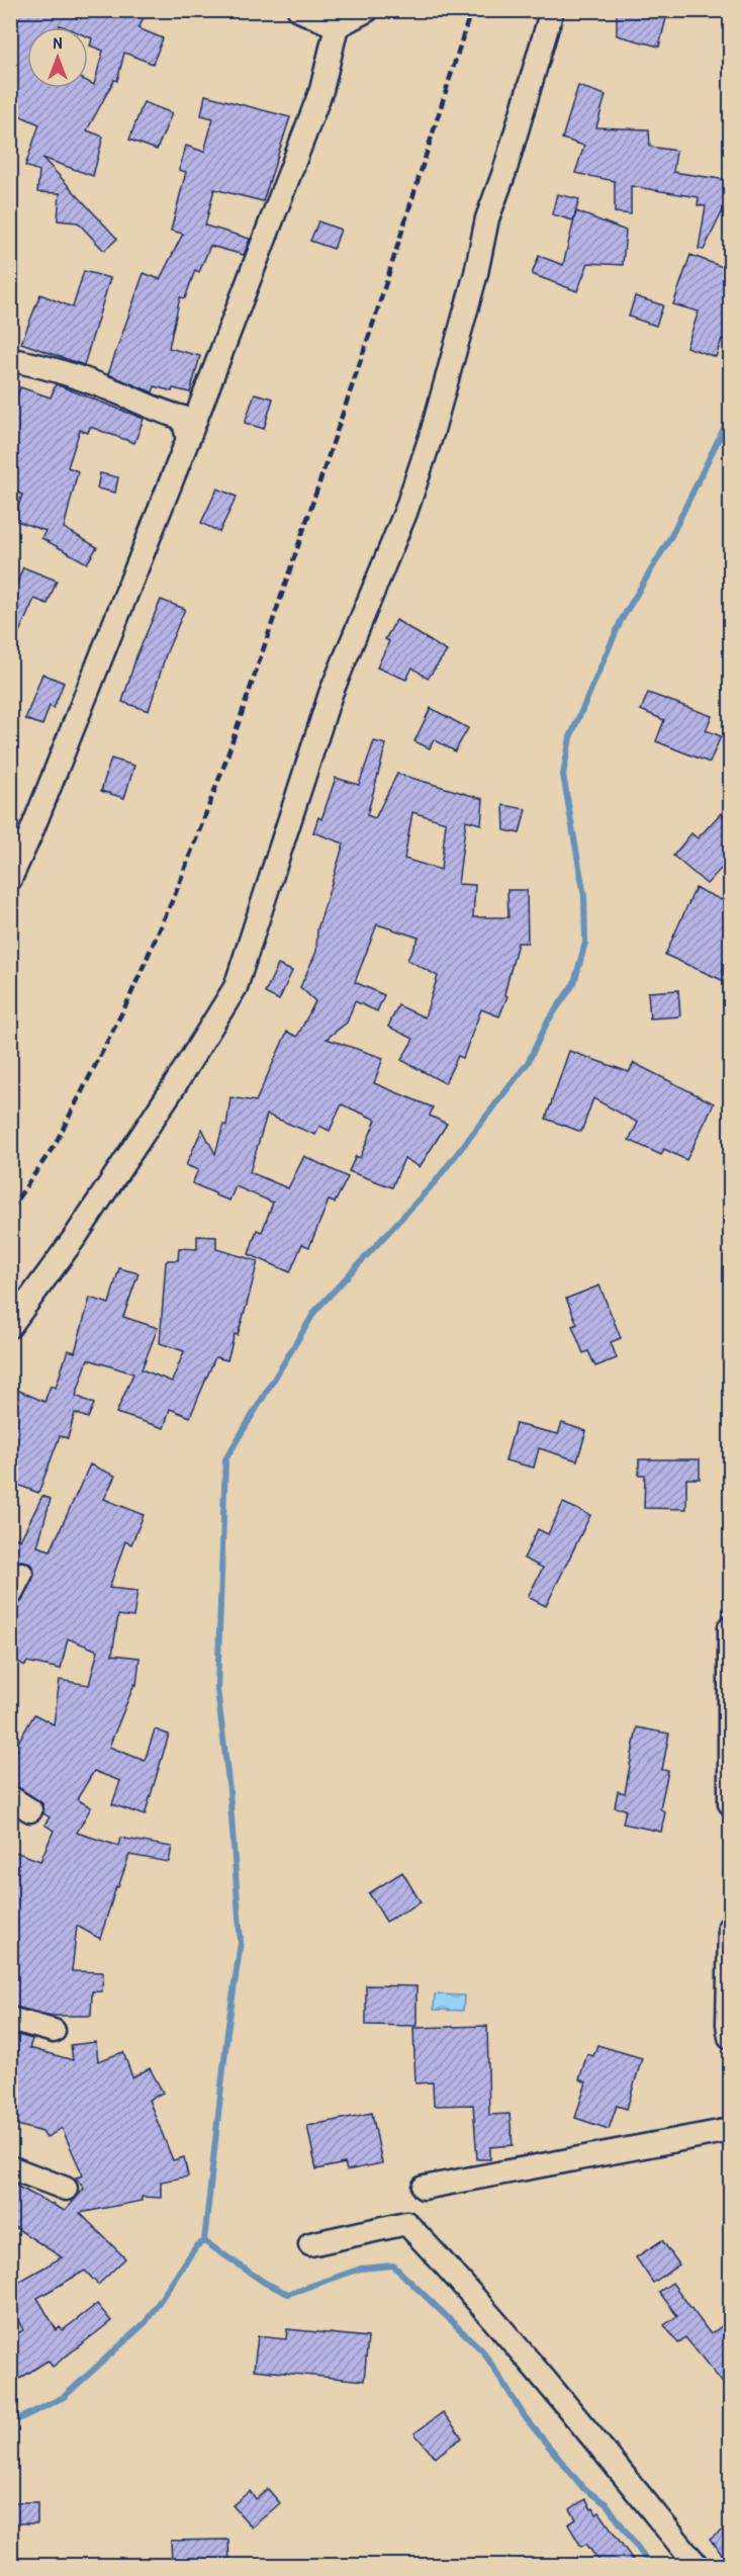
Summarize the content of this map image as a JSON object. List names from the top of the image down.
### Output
{
  "north": "top"
}
